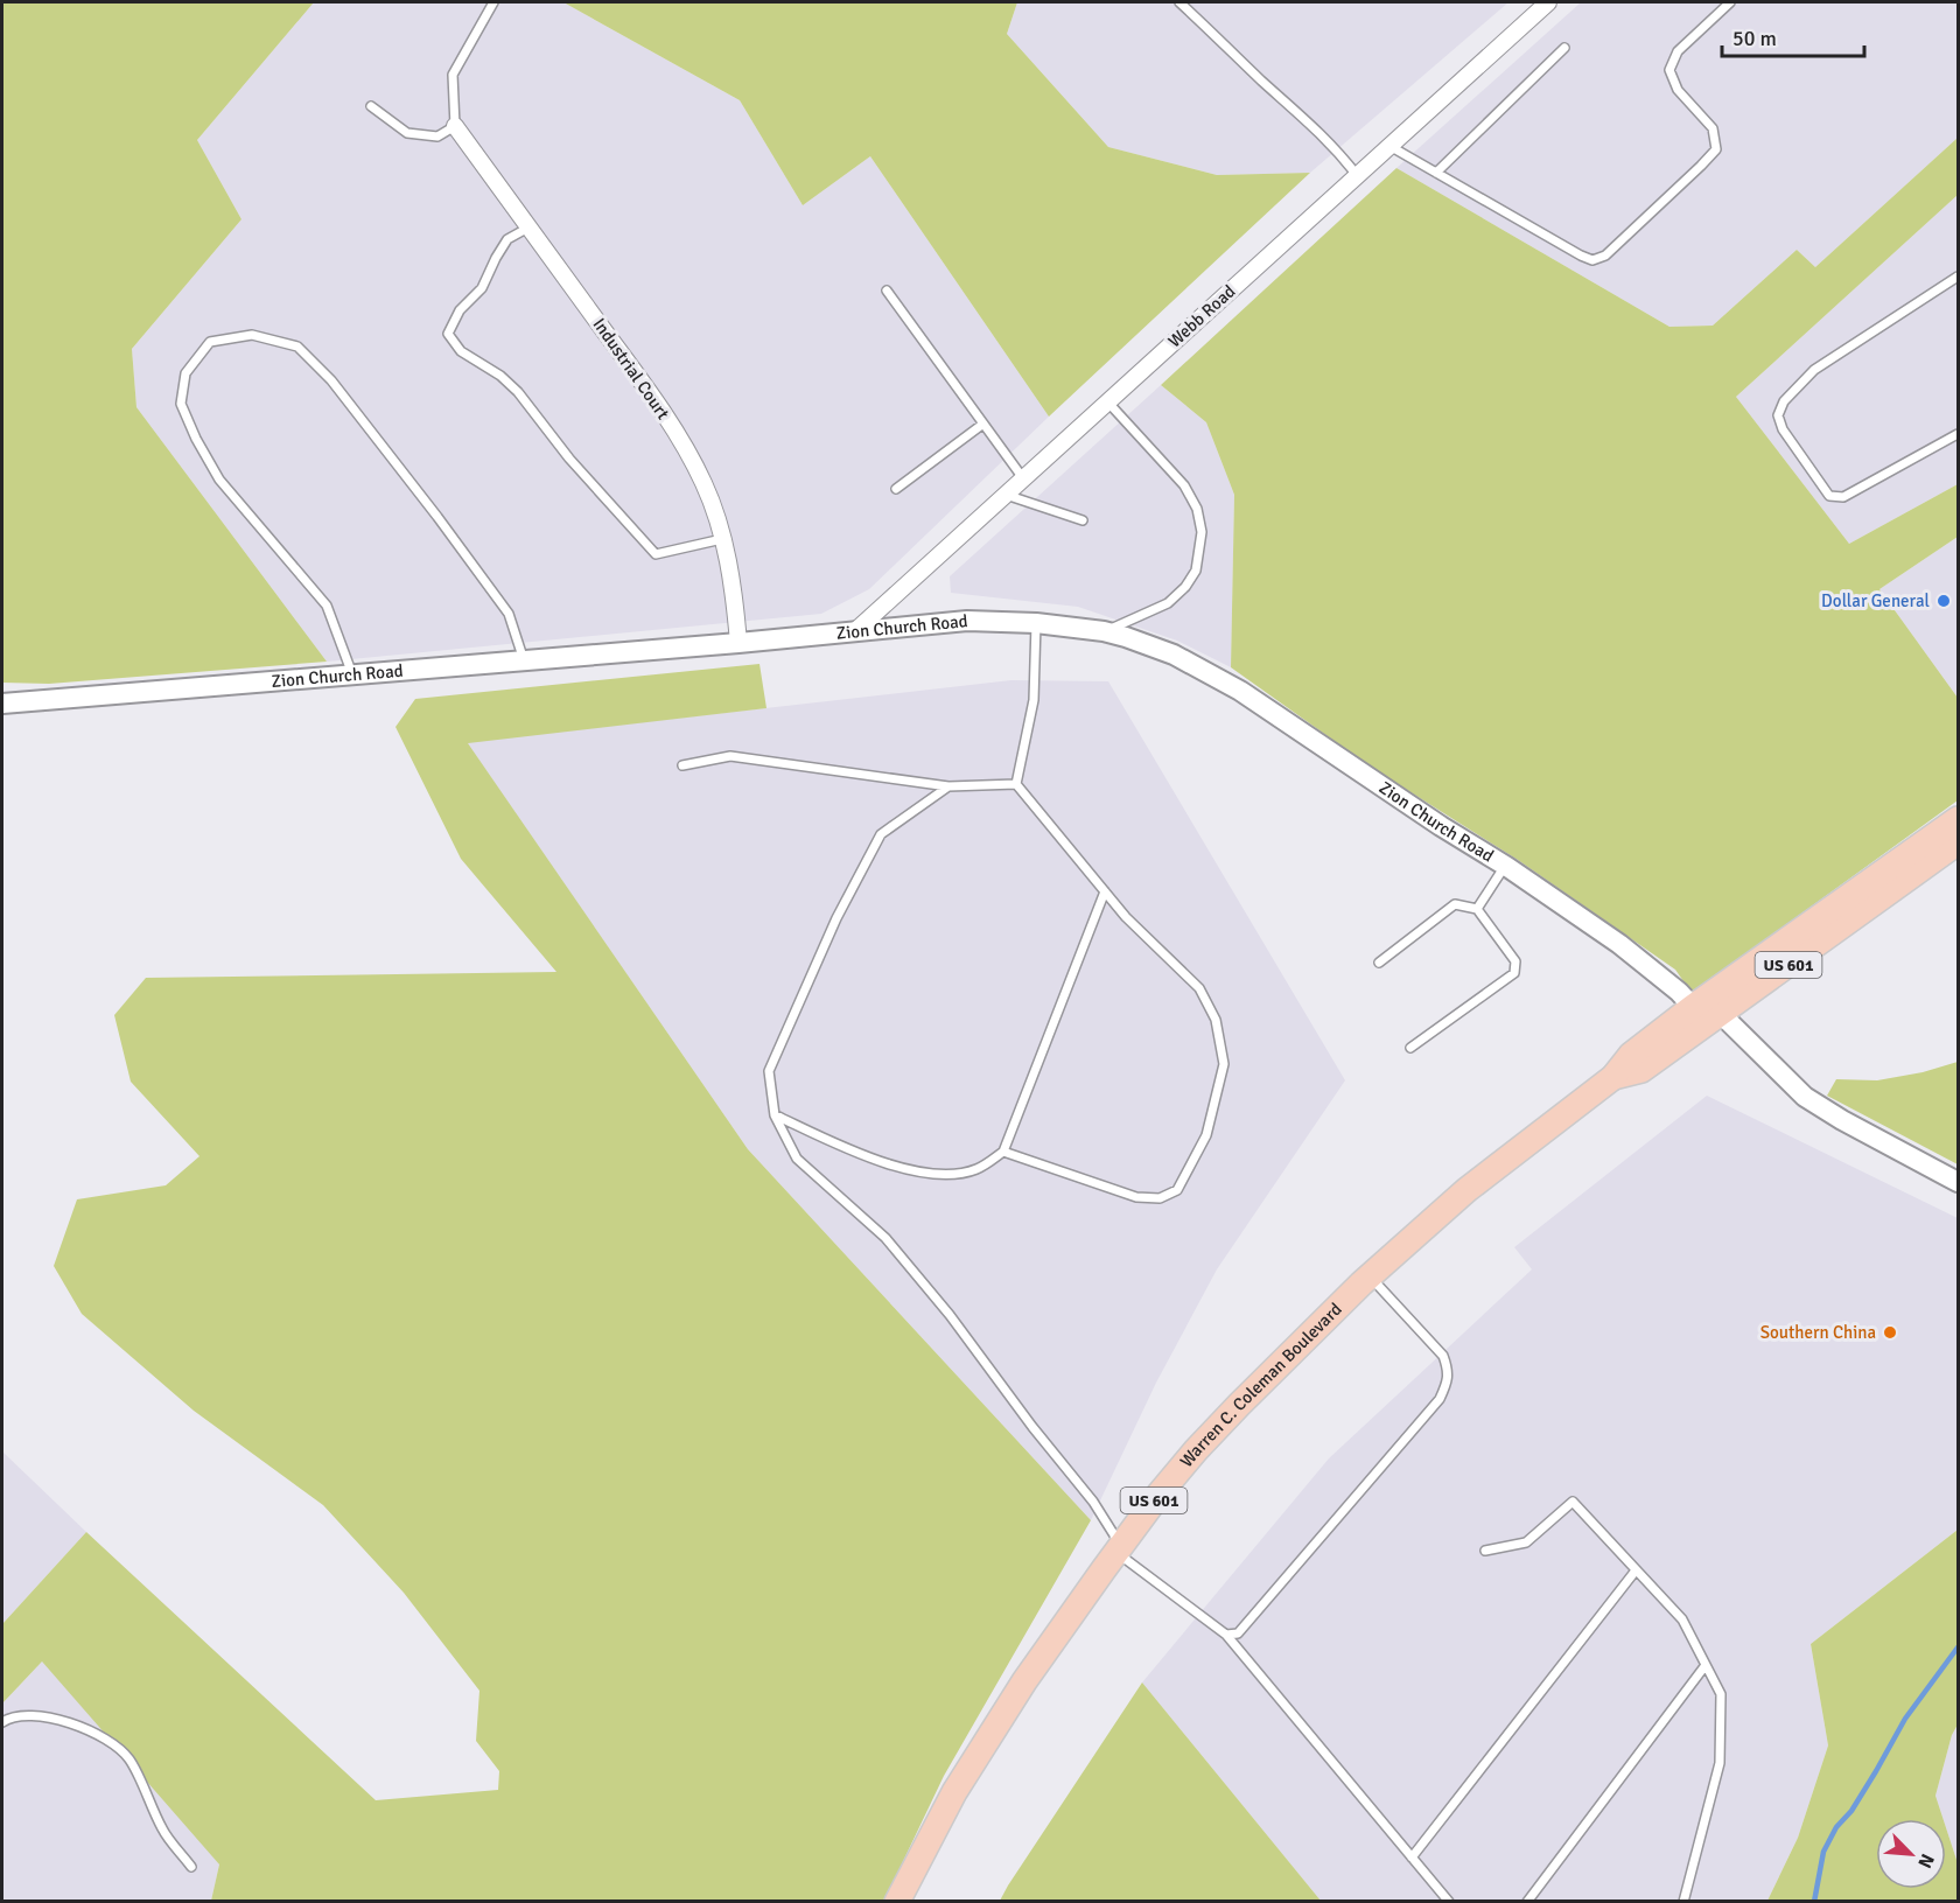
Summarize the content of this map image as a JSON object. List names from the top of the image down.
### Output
{
  "streets": {
    "highway": ["US 601", "Warren C. Coleman Boulevard"],
    "street": ["Webb Road", "Industrial Court", "Zion Church Road"]
  },
  "crossings": [
    ["Webb Road", "Zion Church Road"],
    ["Industrial Court", "Zion Church Road"],
    ["Zion Church Road", "Warren C. Coleman Boulevard"]
  ],
  "places": ["Dollar General", "Southern China"],
  "scale_bar": "50 m",
  "north": "bottom right"
}
